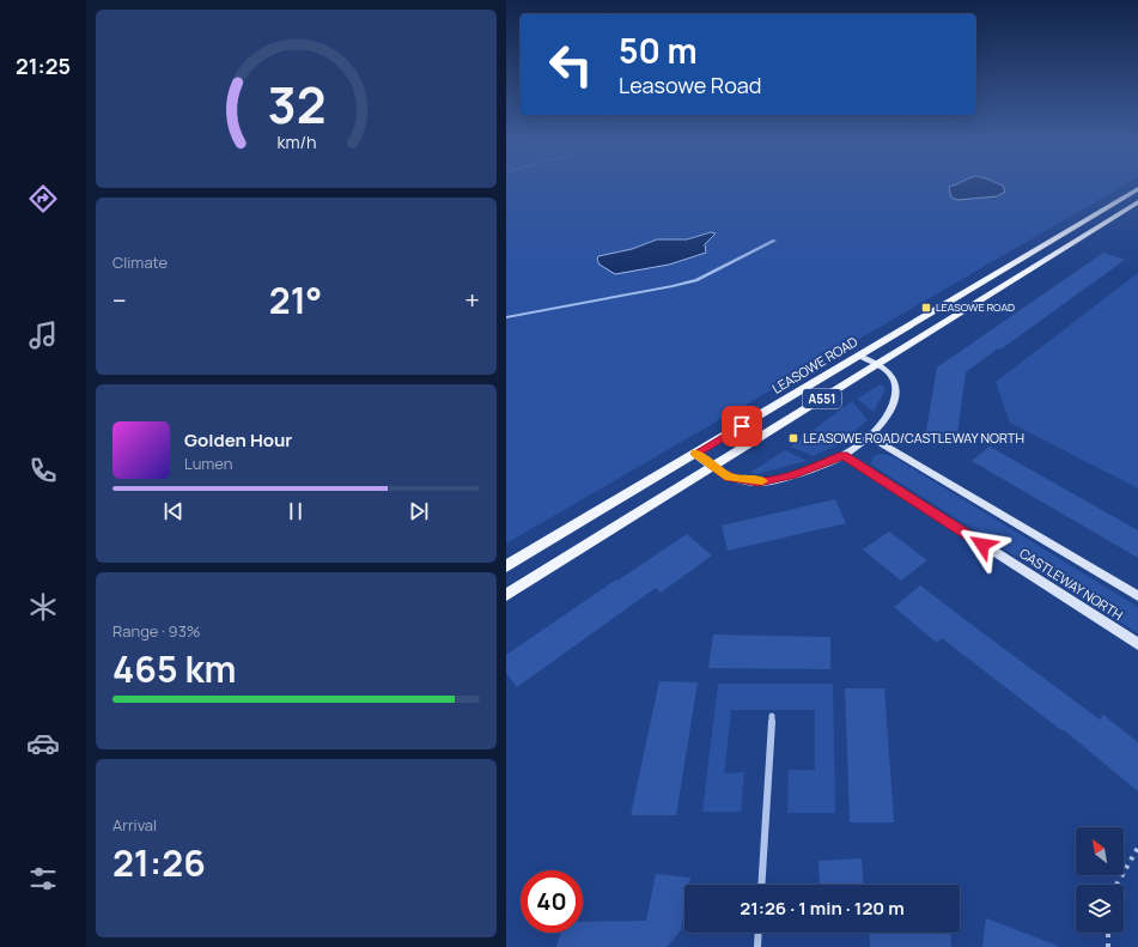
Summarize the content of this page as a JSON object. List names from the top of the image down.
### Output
{
  "streets": {
    "main road": ["LEASOWE ROAD", "A551"],
    "street": ["CASTLEWAY NORTH"]
  },
  "places": {
    "transit": ["LEASOWE ROAD", "LEASOWE ROAD/CASTLEWAY NORTH"]
  },
  "north": "top left",
  "page": {
    "tabs": "21:25",
    "turn": ["50 m", "Leasowe Road"],
    "tile": [
      "Climate",
      ["Range · 93%", "465 km"],
      ["Arrival", "21:26"]
    ],
    "heat": ["−", "21°", "+"],
    "song": ["Golden Hour", "Lumen"],
    "limit": "40",
    "trip": "21:26 · 1 min · 120 m",
    "gauge": ["32", "km/h"]
  }
}
